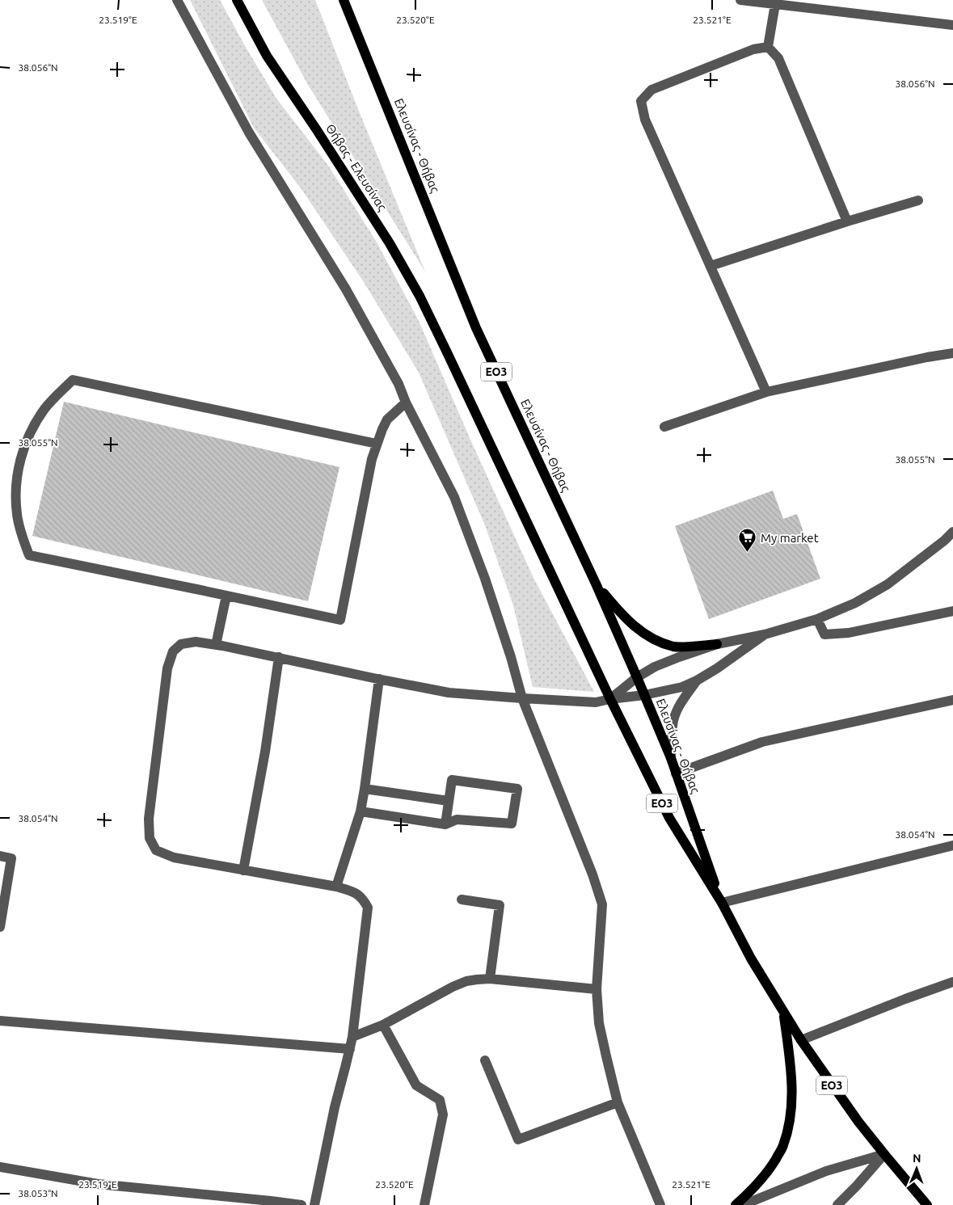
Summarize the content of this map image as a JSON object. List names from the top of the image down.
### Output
{
  "streets": {
    "main road": ["Ελευσίνας - Θήβας", "Θήβας - Ελευσίνας", "ΕΟ3"]
  },
  "crossings": [
    ["Ελευσίνας - Θήβας", "Θήβας - Ελευσίνας"]
  ],
  "places": {
    "supermarket": ["My market"]
  },
  "north": "top",
  "coordinates": [
    "23.519°E",
    "23.520°E",
    "23.521°E",
    "38.056°N",
    "38.055°N",
    "38.054°N",
    "38.053°N"
  ]
}
